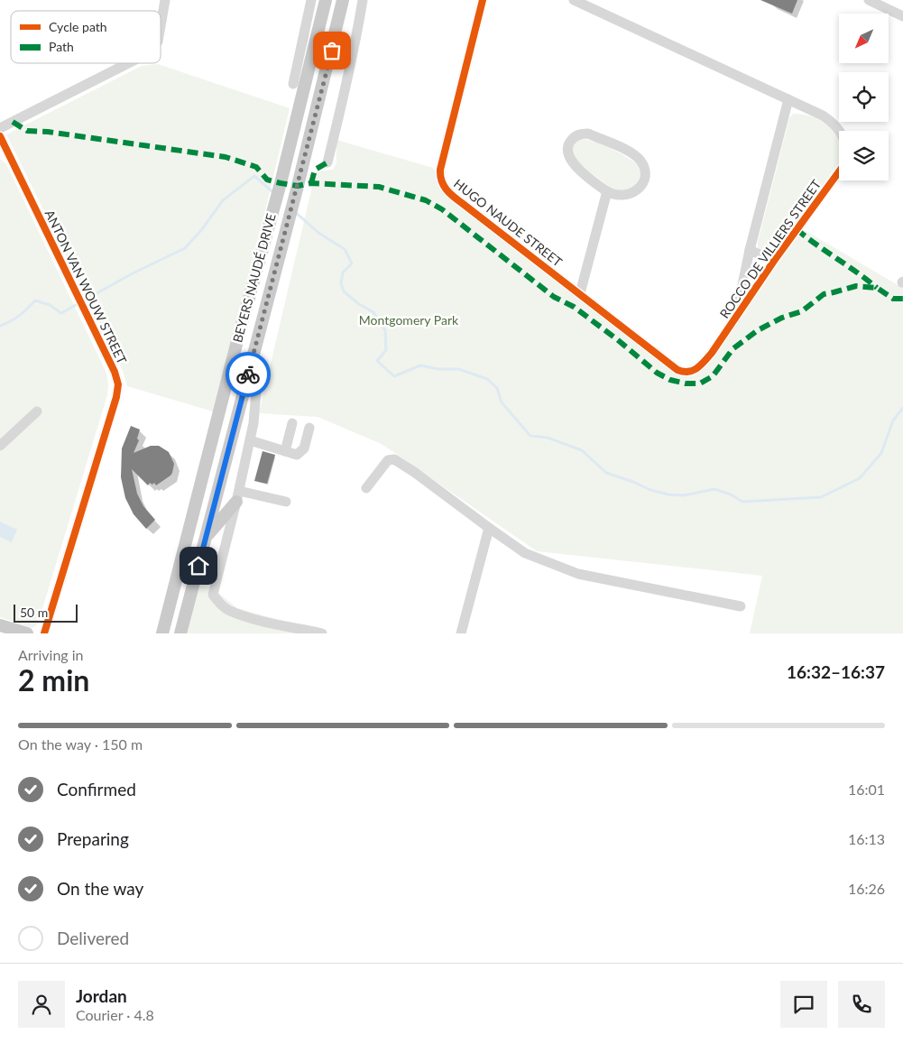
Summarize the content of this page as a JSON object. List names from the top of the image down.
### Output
{
  "streets": {
    "main road": ["BEYERS NAUDÉ DRIVE"],
    "street": ["HUGO NAUDE STREET", "ROCCO DE VILLIERS STREET", "ANTON VAN WOUW STREET"]
  },
  "crossings": [
    ["HUGO NAUDE STREET", "ROCCO DE VILLIERS STREET"]
  ],
  "parks": ["Montgomery Park"],
  "legend": ["Cycle path", "Path"],
  "scale_bar": "50 m",
  "north": "bottom left",
  "page": {
    "scale": "50 m",
    "heading": ["2 min", "Arriving in", "16:32–16:37"],
    "panel": ["Jordan", "Courier · 4.8"],
    "bar": "On the way · 150 m",
    "list": [
      ["Confirmed", "16:01"],
      ["Preparing", "16:13"],
      ["On the way", "16:26"],
      "Delivered"
    ]
  }
}
